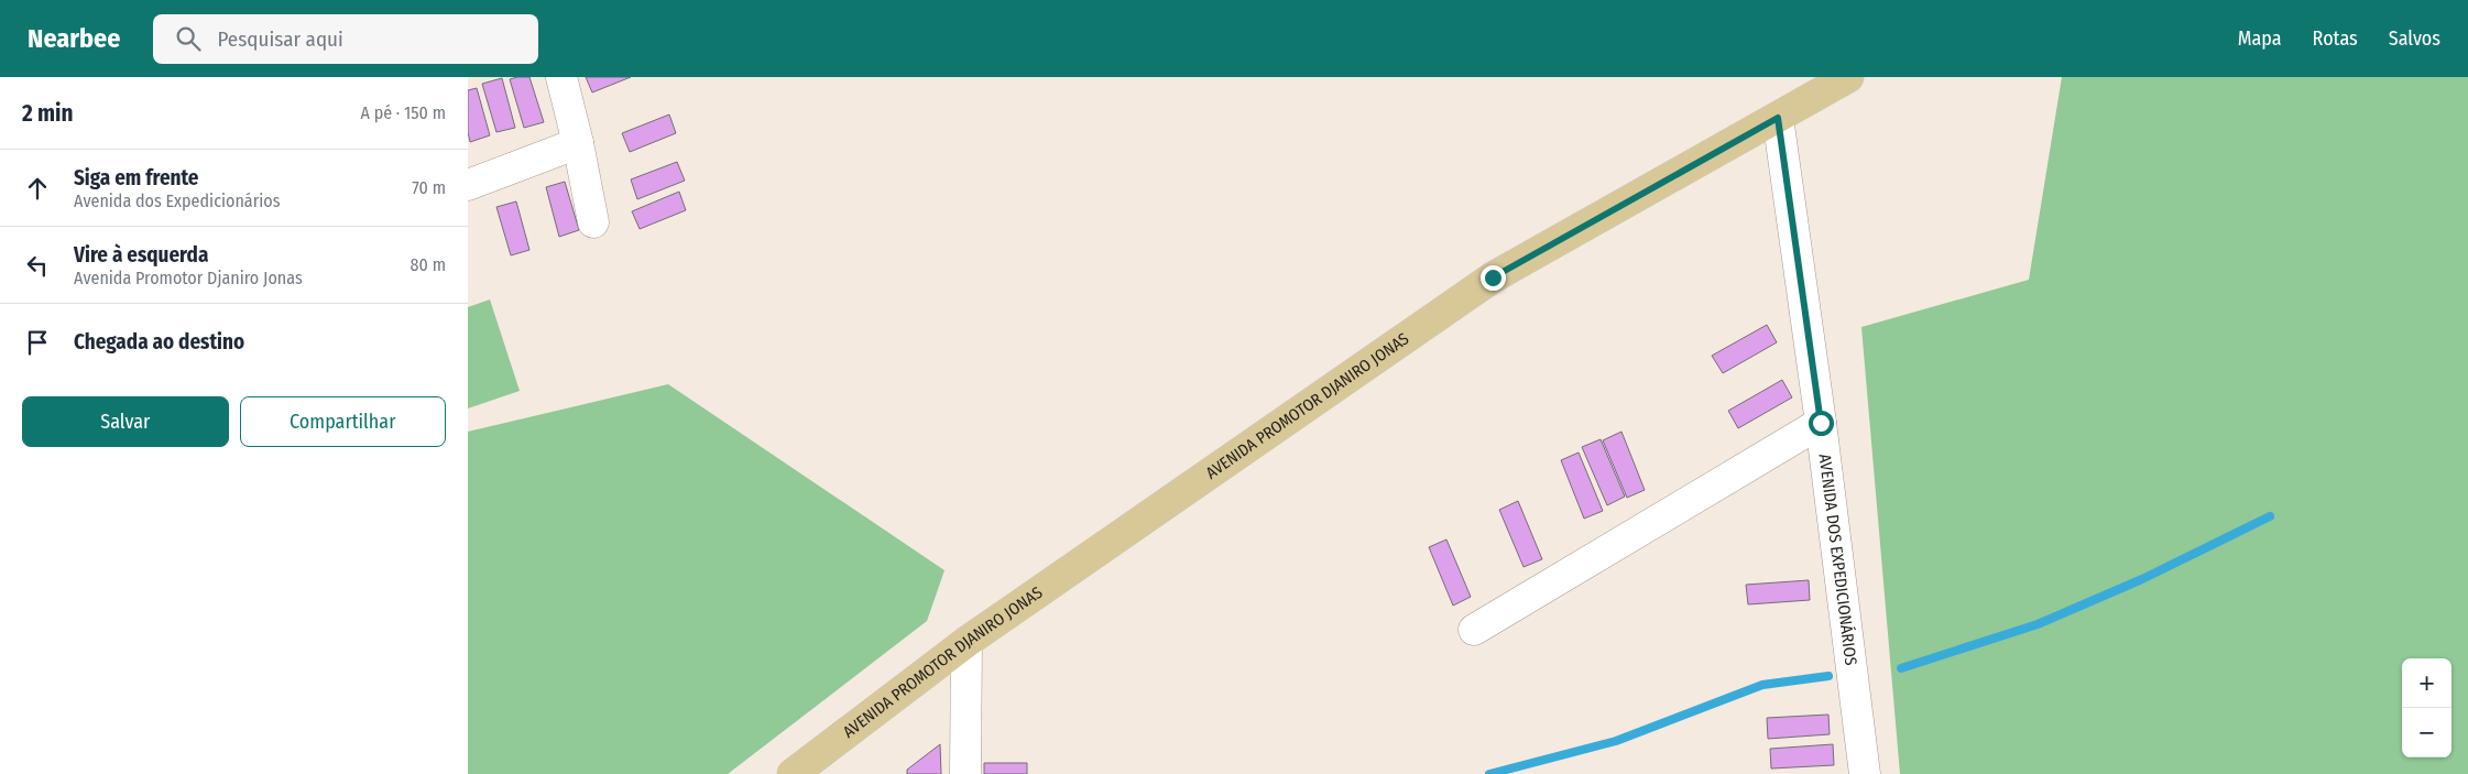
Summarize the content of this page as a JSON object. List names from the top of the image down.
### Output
{
  "streets": {
    "main road": ["AVENIDA PROMOTOR DJANIRO JONAS"],
    "street": ["AVENIDA DOS EXPEDICIONÁRIOS"]
  },
  "crossings": [
    ["AVENIDA PROMOTOR DJANIRO JONAS", "AVENIDA DOS EXPEDICIONÁRIOS"]
  ],
  "page": {
    "header": "Nearbee",
    "search": "Pesquisar aqui",
    "nav": ["Mapa", "Rotas", "Salvos"],
    "heading": ["2 min", "A pé · 150 m"],
    "list": [
      ["Siga em frente", "Avenida dos Expedicionários", "70 m"],
      ["Vire à esquerda", "Avenida Promotor Djaniro Jonas", "80 m"],
      "Chegada ao destino"
    ],
    "buttons": ["Salvar", "Compartilhar"],
    "map_buttons": ["+", "−"]
  }
}
